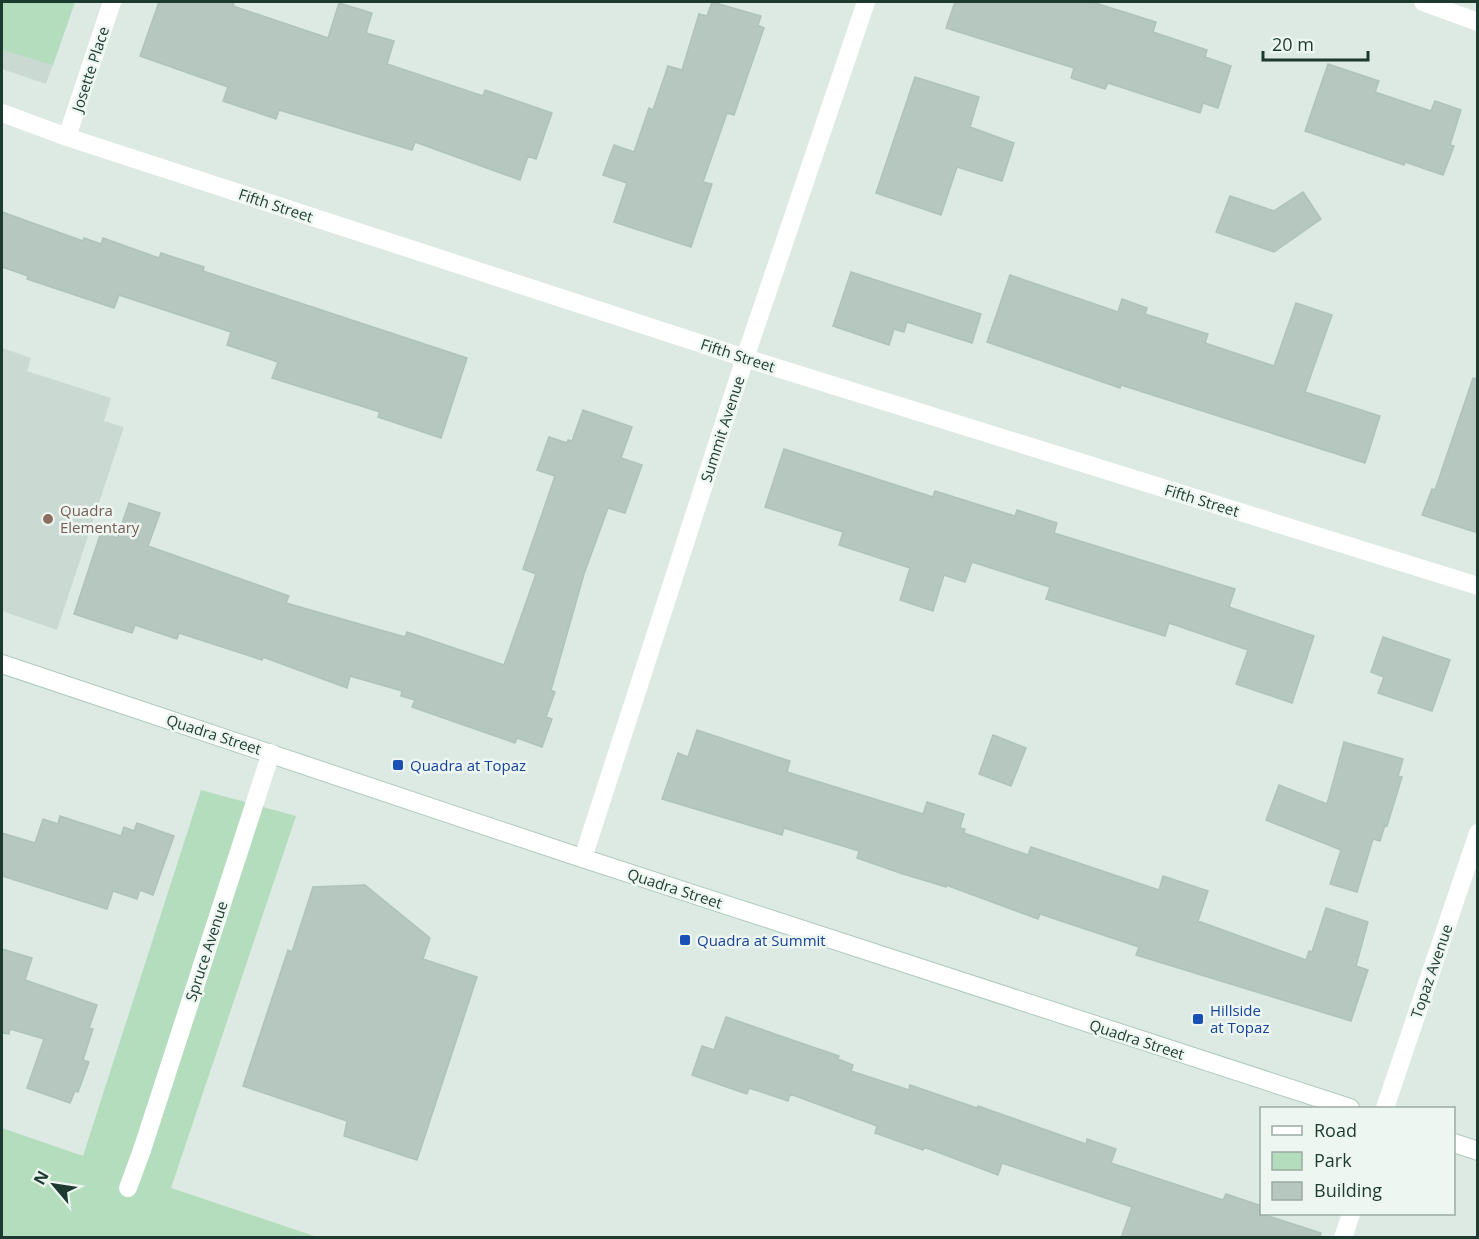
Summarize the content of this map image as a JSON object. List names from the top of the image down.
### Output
{
  "streets": {
    "street": [
      "Josette Place",
      "Fifth Street",
      "Summit Avenue",
      "Quadra Street",
      "Spruce Avenue",
      "Topaz Avenue"
    ]
  },
  "crossings": [
    ["Josette Place", "Fifth Street"],
    ["Fifth Street", "Summit Avenue"],
    ["Summit Avenue", "Quadra Street"],
    ["Quadra Street", "Spruce Avenue"]
  ],
  "places": {
    "other": ["Quadra Elementary"],
    "transit": ["Quadra at Topaz", "Quadra at Summit", "Hillside at Topaz"]
  },
  "legend": ["Road", "Park", "Building"],
  "scale_bar": "20 m",
  "north": "top left"
}
